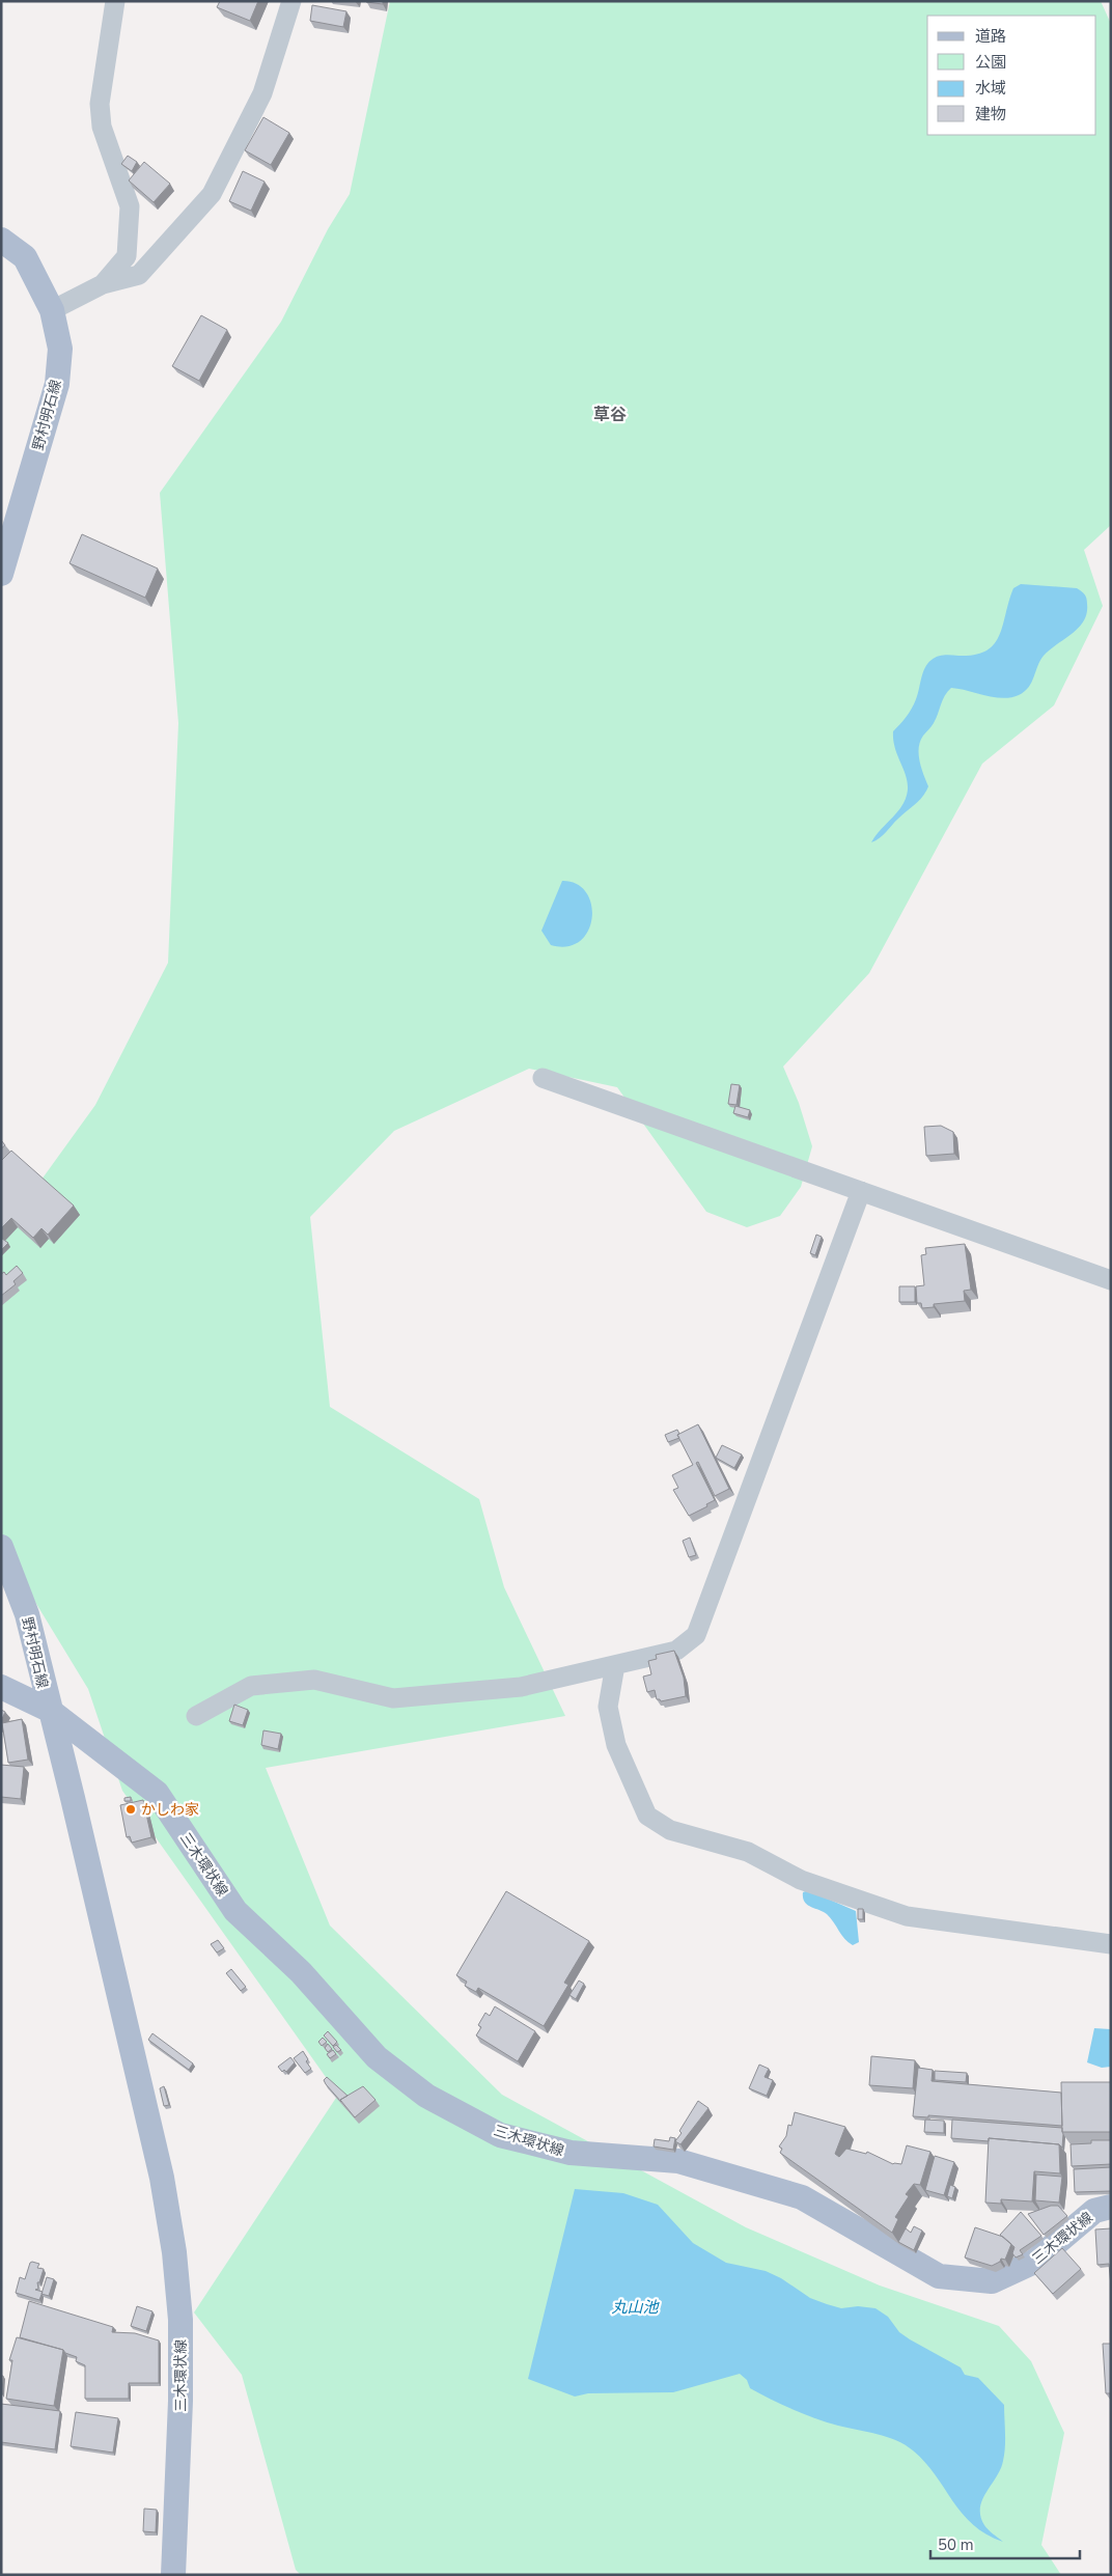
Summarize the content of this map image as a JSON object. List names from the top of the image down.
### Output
{
  "streets": {
    "main road": ["野村明石線", "三木環状線"]
  },
  "crossings": [
    ["野村明石線", "三木環状線"]
  ],
  "districts": ["草谷"],
  "water": ["丸山池"],
  "places": ["かしわ家"],
  "legend": [
    "道路",
    "公園",
    "水域",
    "建物"
  ],
  "scale_bar": "50 m"
}
